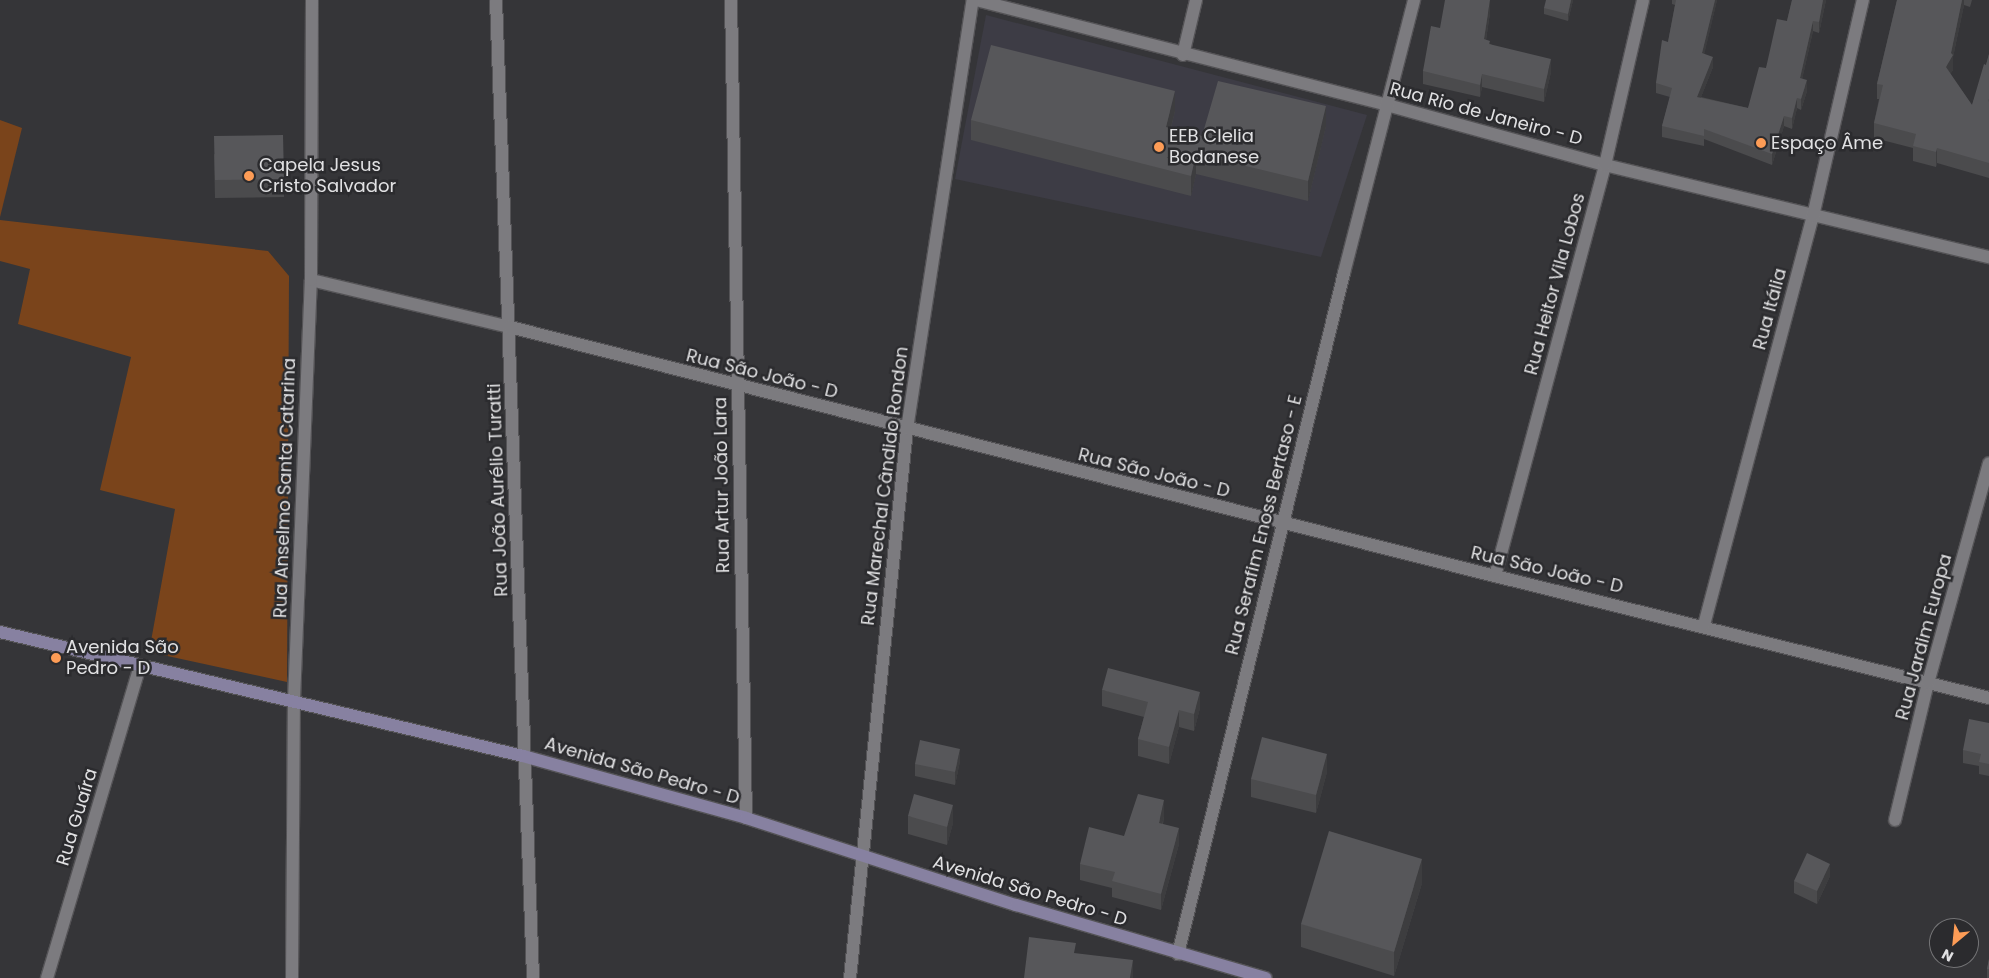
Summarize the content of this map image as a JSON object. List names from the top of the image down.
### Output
{
  "streets": {
    "street": [
      "Rua Rio de Janeiro - D",
      "Rua Heitor Vila Lobos",
      "Rua Itália",
      "Rua São João - D",
      "Rua Artur João Lara",
      "Rua Marechal Cândido Rondon",
      "Rua Anselmo Santa Catarina",
      "Rua João Aurélio Turatti",
      "Rua Serafim Enoss Bertaso - E",
      "Rua Jardim Europa",
      "Avenida São Pedro - D",
      "Rua Guaíra"
    ]
  },
  "crossings": [
    ["Rua Rio de Janeiro - D", "Rua Heitor Vila Lobos"],
    ["Rua Rio de Janeiro - D", "Rua Itália"],
    ["Rua Rio de Janeiro - D", "Rua Marechal Cândido Rondon"],
    ["Rua Rio de Janeiro - D", "Rua Serafim Enoss Bertaso - E"],
    ["Rua Heitor Vila Lobos", "Rua São João - D"],
    ["Rua Itália", "Rua São João - D"],
    ["Rua São João - D", "Rua Artur João Lara"],
    ["Rua São João - D", "Rua Marechal Cândido Rondon"],
    ["Rua São João - D", "Rua Anselmo Santa Catarina"],
    ["Rua São João - D", "Rua João Aurélio Turatti"],
    ["Rua São João - D", "Rua Serafim Enoss Bertaso - E"],
    ["Rua São João - D", "Rua Jardim Europa"],
    ["Rua Artur João Lara", "Avenida São Pedro - D"],
    ["Rua Marechal Cândido Rondon", "Avenida São Pedro - D"],
    ["Rua Anselmo Santa Catarina", "Avenida São Pedro - D"],
    ["Rua João Aurélio Turatti", "Avenida São Pedro - D"],
    ["Rua Serafim Enoss Bertaso - E", "Avenida São Pedro - D"],
    ["Avenida São Pedro - D", "Rua Guaíra"]
  ],
  "places": [
    "Espaço Âme",
    "EEB Clelia Bodanese",
    "Capela Jesus Cristo Salvador",
    "Avenida São Pedro - D"
  ],
  "north": "bottom left"
}
